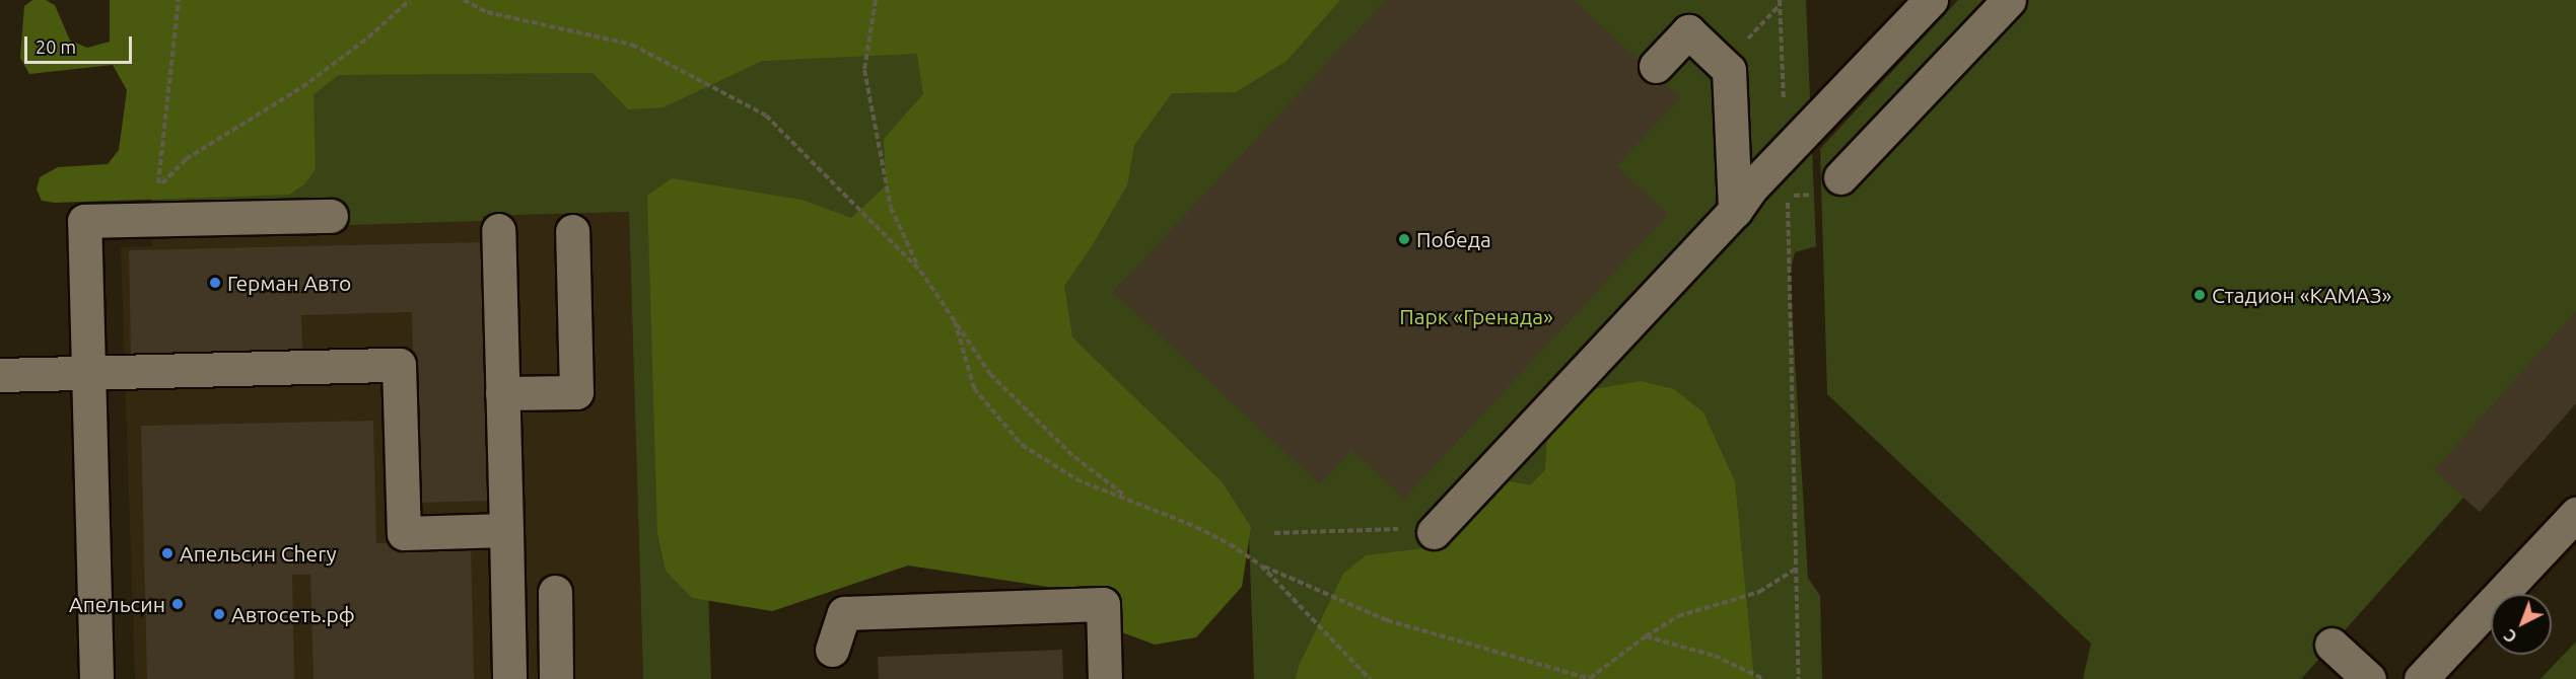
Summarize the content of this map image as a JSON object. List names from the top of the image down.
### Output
{
  "parks": ["Парк «Гренада»"],
  "places": [
    "Победа",
    "Герман Авто",
    "Стадион «КАМАЗ»",
    "Апельсин Chery",
    "Апельсин",
    "Автосеть.рф"
  ],
  "scale_bar": "20 m",
  "north": "bottom left"
}
